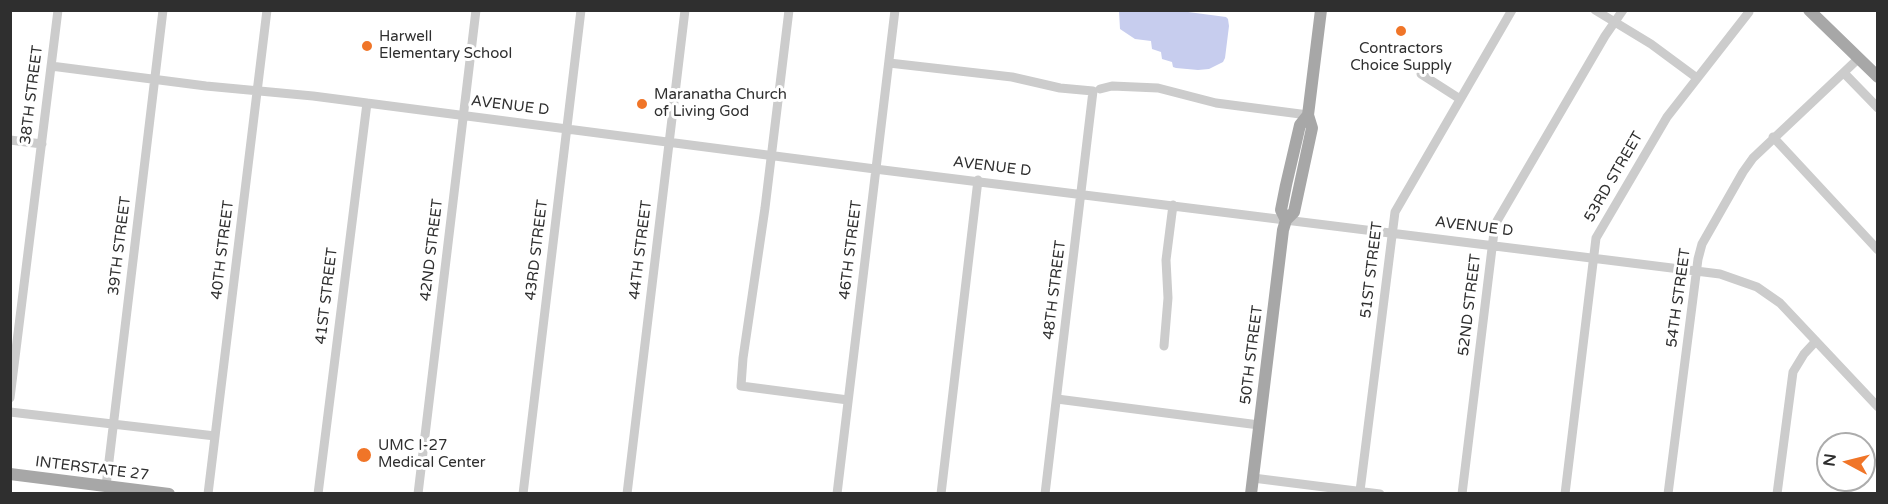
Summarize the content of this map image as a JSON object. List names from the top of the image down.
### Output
{
  "streets": {
    "main road": ["50TH STREET", "INTERSTATE 27"],
    "street": [
      "38TH STREET",
      "AVENUE D",
      "53RD STREET",
      "39TH STREET",
      "40TH STREET",
      "42ND STREET",
      "43RD STREET",
      "44TH STREET",
      "46TH STREET",
      "51ST STREET",
      "48TH STREET",
      "41ST STREET",
      "54TH STREET",
      "52ND STREET"
    ]
  },
  "crossings": [
    ["38TH STREET", "AVENUE D"],
    ["AVENUE D", "53RD STREET"],
    ["AVENUE D", "39TH STREET"],
    ["AVENUE D", "40TH STREET"],
    ["AVENUE D", "42ND STREET"],
    ["AVENUE D", "43RD STREET"],
    ["AVENUE D", "44TH STREET"],
    ["AVENUE D", "46TH STREET"],
    ["AVENUE D", "51ST STREET"],
    ["AVENUE D", "48TH STREET"],
    ["AVENUE D", "41ST STREET"],
    ["AVENUE D", "54TH STREET"],
    ["AVENUE D", "52ND STREET"],
    ["AVENUE D", "50TH STREET"],
    ["39TH STREET", "INTERSTATE 27"]
  ],
  "places": [
    "Contractors Choice Supply",
    "Harwell Elementary School",
    "Maranatha Church of Living God",
    "UMC I-27 Medical Center"
  ],
  "north": "left"
}
